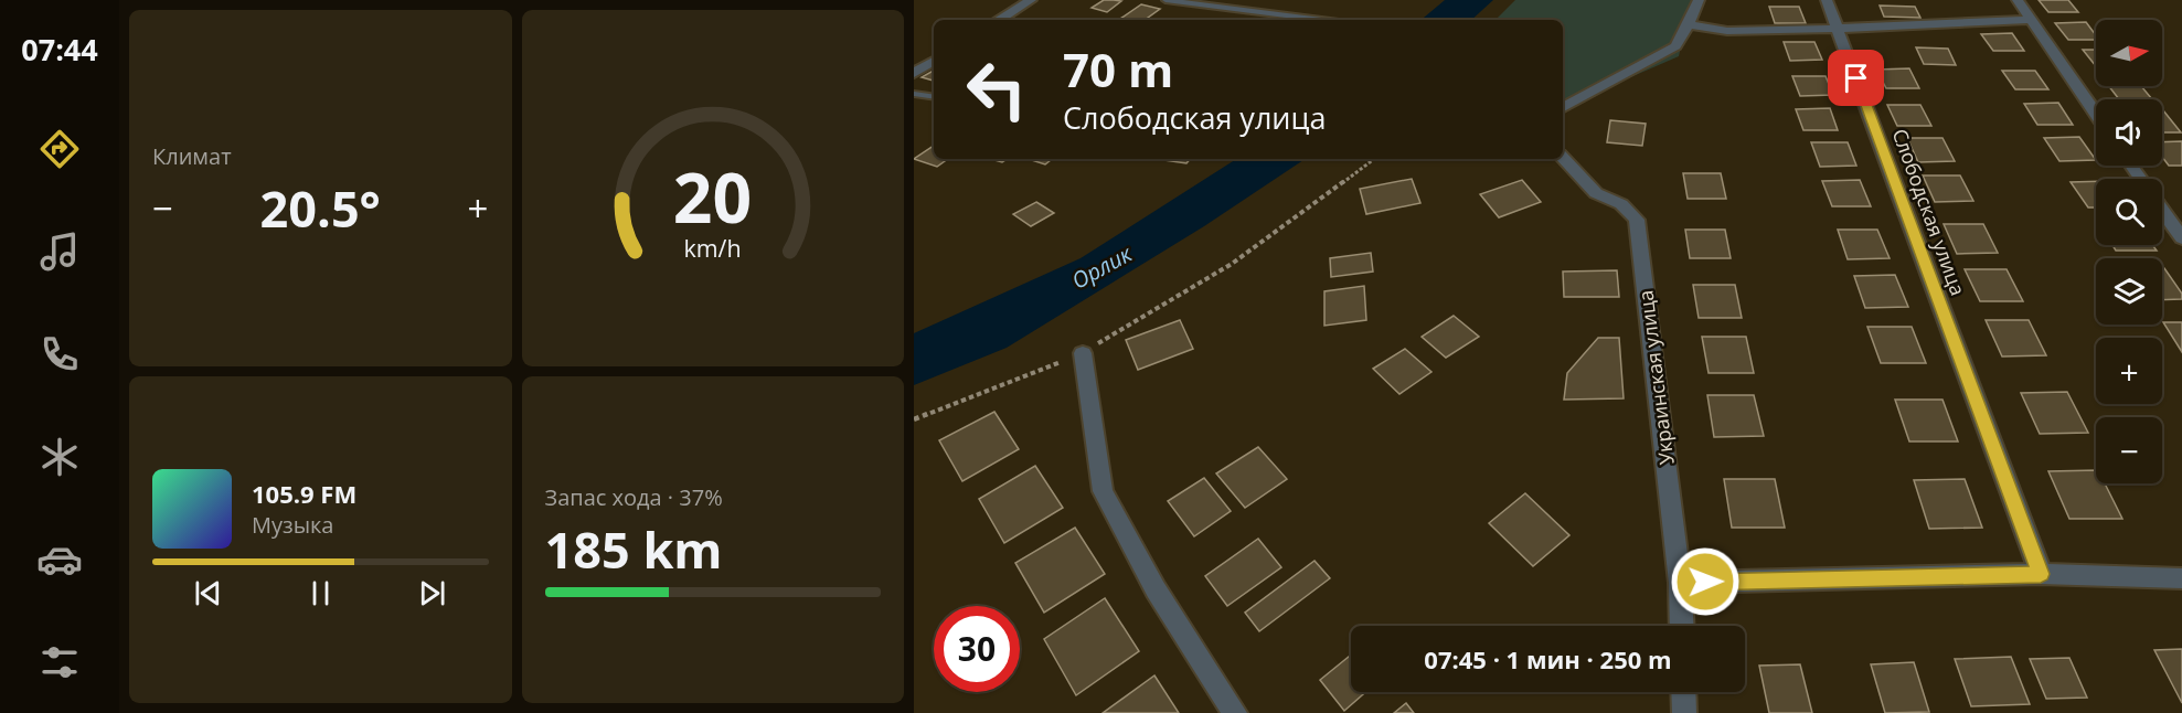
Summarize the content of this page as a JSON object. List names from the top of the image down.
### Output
{
  "streets": {
    "street": ["Слободская улица", "Украинская улица"]
  },
  "water": ["Орлик"],
  "north": "right",
  "page": {
    "tabs": "07:44",
    "tile": [
      "Климат",
      ["Запас хода · 37%", "185 km"]
    ],
    "map_buttons": ["+", "−"],
    "turn": ["70 m", "Слободская улица"],
    "heat": ["−", "20.5°", "+"],
    "song": ["105.9 FM", "Музыка"],
    "limit": "30",
    "trip": "07:45 · 1 мин · 250 m",
    "gauge": ["20", "km/h"]
  }
}
